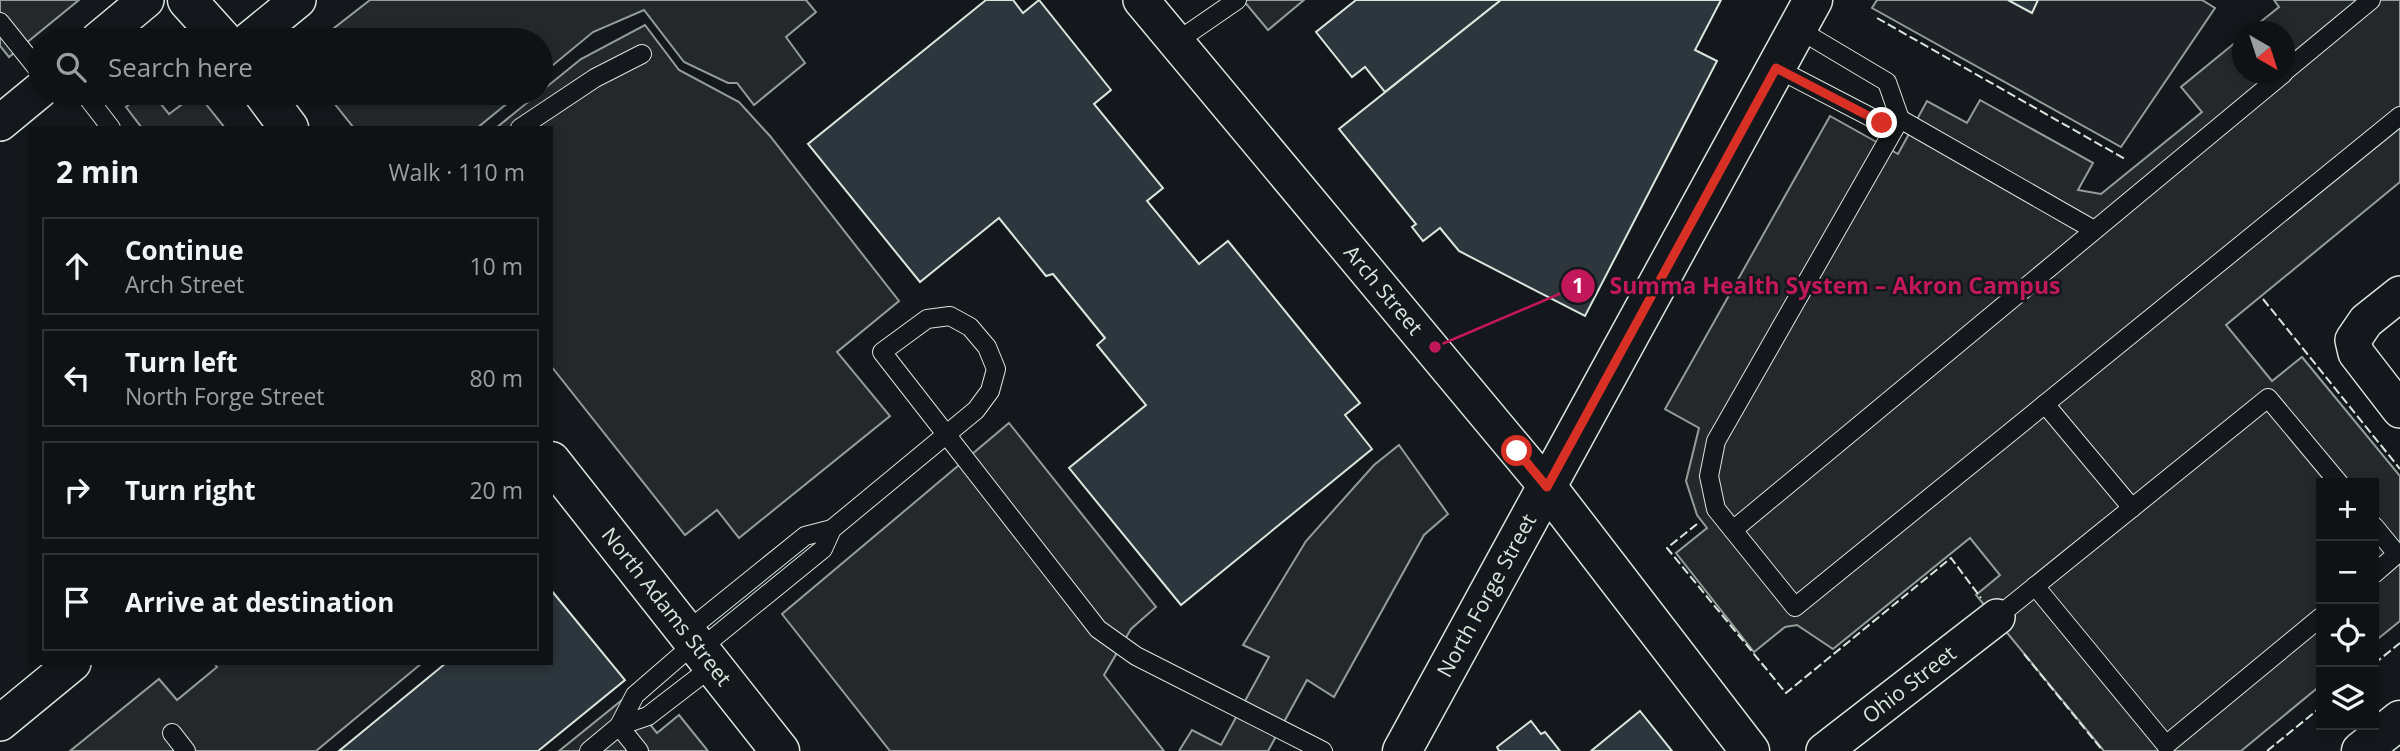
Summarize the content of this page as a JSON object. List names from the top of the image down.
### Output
{
  "streets": {
    "street": [
      "Arch Street",
      "North Forge Street",
      "North Adams Street",
      "Ohio Street"
    ]
  },
  "crossings": [
    ["Arch Street", "North Forge Street"]
  ],
  "places": ["Summa Health System – Akron Campus"],
  "north": "bottom right",
  "page": {
    "search": "Search here",
    "heading": ["2 min", "Walk · 110 m"],
    "list": [
      ["Continue", "Arch Street", "10 m"],
      ["Turn left", "North Forge Street", "80 m"],
      ["Turn right", "20 m"],
      "Arrive at destination"
    ],
    "map_buttons": ["+", "−"]
  }
}
